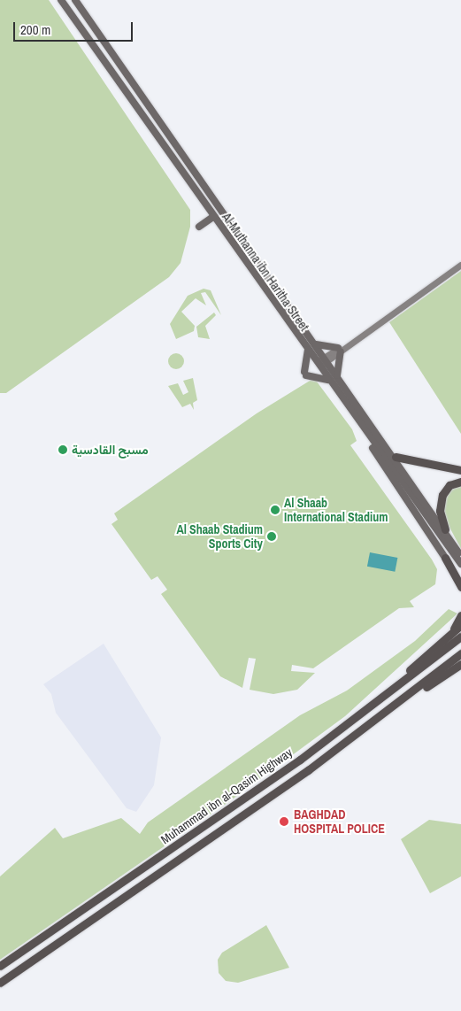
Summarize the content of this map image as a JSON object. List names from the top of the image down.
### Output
{
  "streets": {
    "highway": ["Muhammad ibn al-Qasim Highway"],
    "main road": ["Al-Muthanna ibn Haritha Street"]
  },
  "places": [
    "مسبح القادسية",
    "Al Shaab International Stadium",
    "Al Shaab Stadium Sports City",
    "BAGHDAD HOSPITAL POLICE"
  ],
  "scale_bar": "200 m"
}
